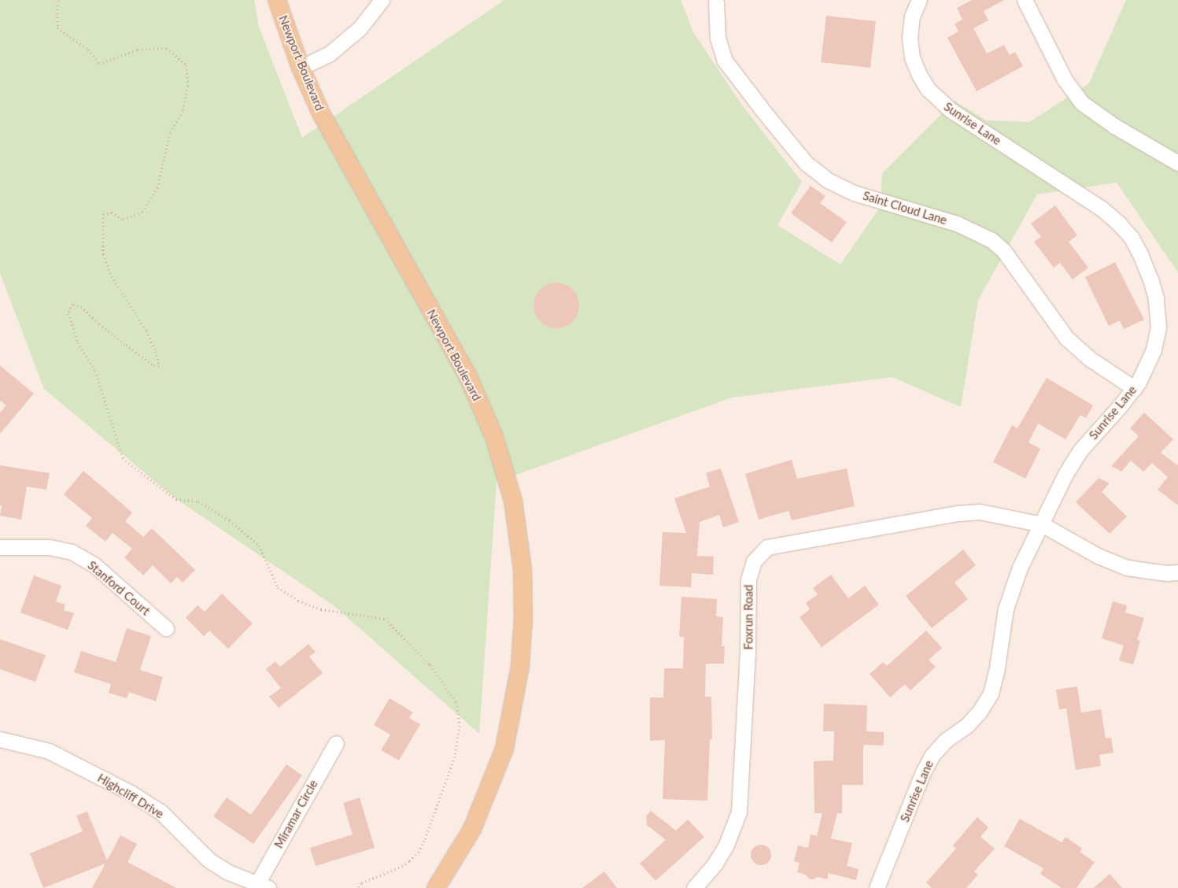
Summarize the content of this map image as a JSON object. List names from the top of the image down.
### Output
{
  "streets": {
    "main road": ["Newport Boulevard"],
    "street": [
      "Sunrise Lane",
      "Saint Cloud Lane",
      "Stanford Court",
      "Foxrun Road",
      "Highcliff Drive",
      "Miramar Circle"
    ]
  },
  "crossings": [
    ["Sunrise Lane", "Saint Cloud Lane"],
    ["Sunrise Lane", "Foxrun Road"],
    ["Highcliff Drive", "Miramar Circle"]
  ]
}
